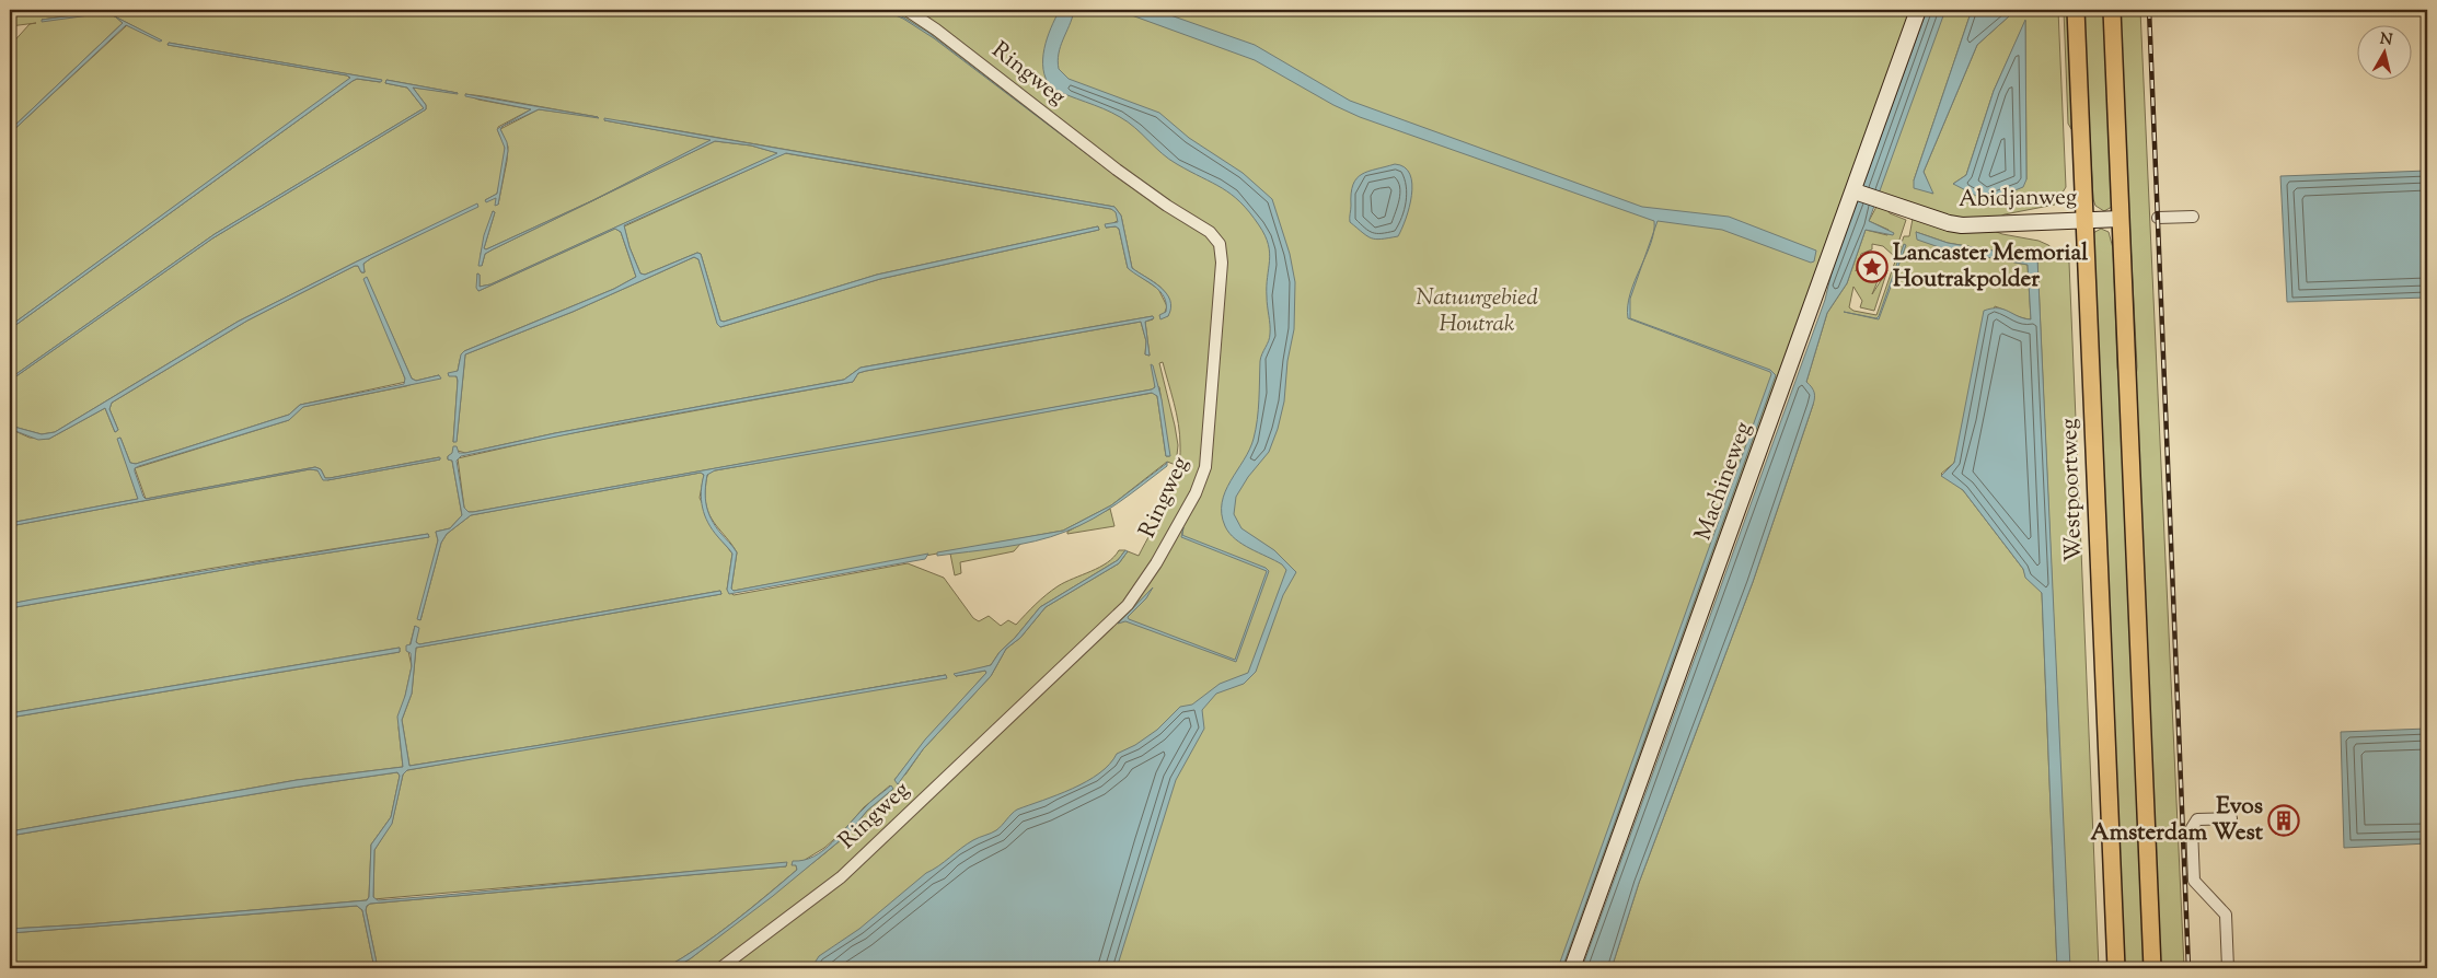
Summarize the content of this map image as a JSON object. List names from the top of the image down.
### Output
{
  "streets": {
    "main road": ["Westpoortweg"],
    "street": ["Ringweg", "Abidjanweg", "Machineweg"]
  },
  "crossings": [
    ["Abidjanweg", "Machineweg"],
    ["Abidjanweg", "Westpoortweg"]
  ],
  "parks": ["Natuurgebied Houtrak"],
  "places": {
    "place": ["Lancaster Memorial Houtrakpolder"],
    "building": ["Evos Amsterdam West"]
  },
  "north": "top"
}
